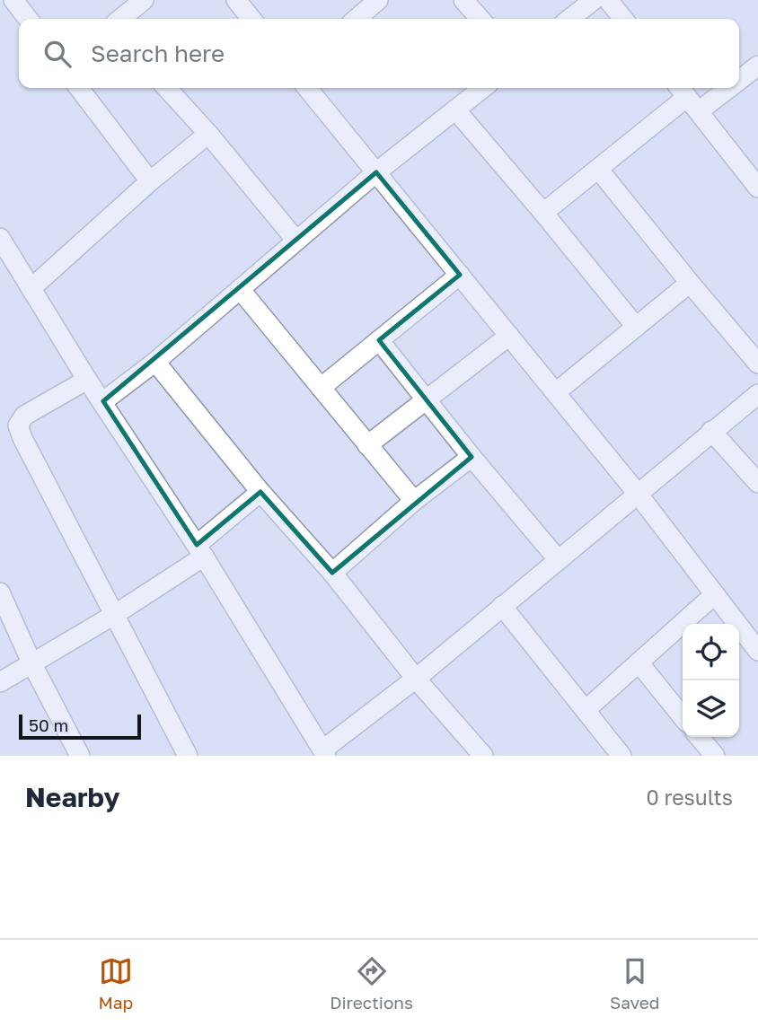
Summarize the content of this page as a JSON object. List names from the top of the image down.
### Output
{
  "scale_bar": "50 m",
  "page": {
    "search": "Search here",
    "scale": "50 m",
    "heading": ["Nearby", "0 results"],
    "nav": ["Map", "Directions", "Saved"]
  }
}
